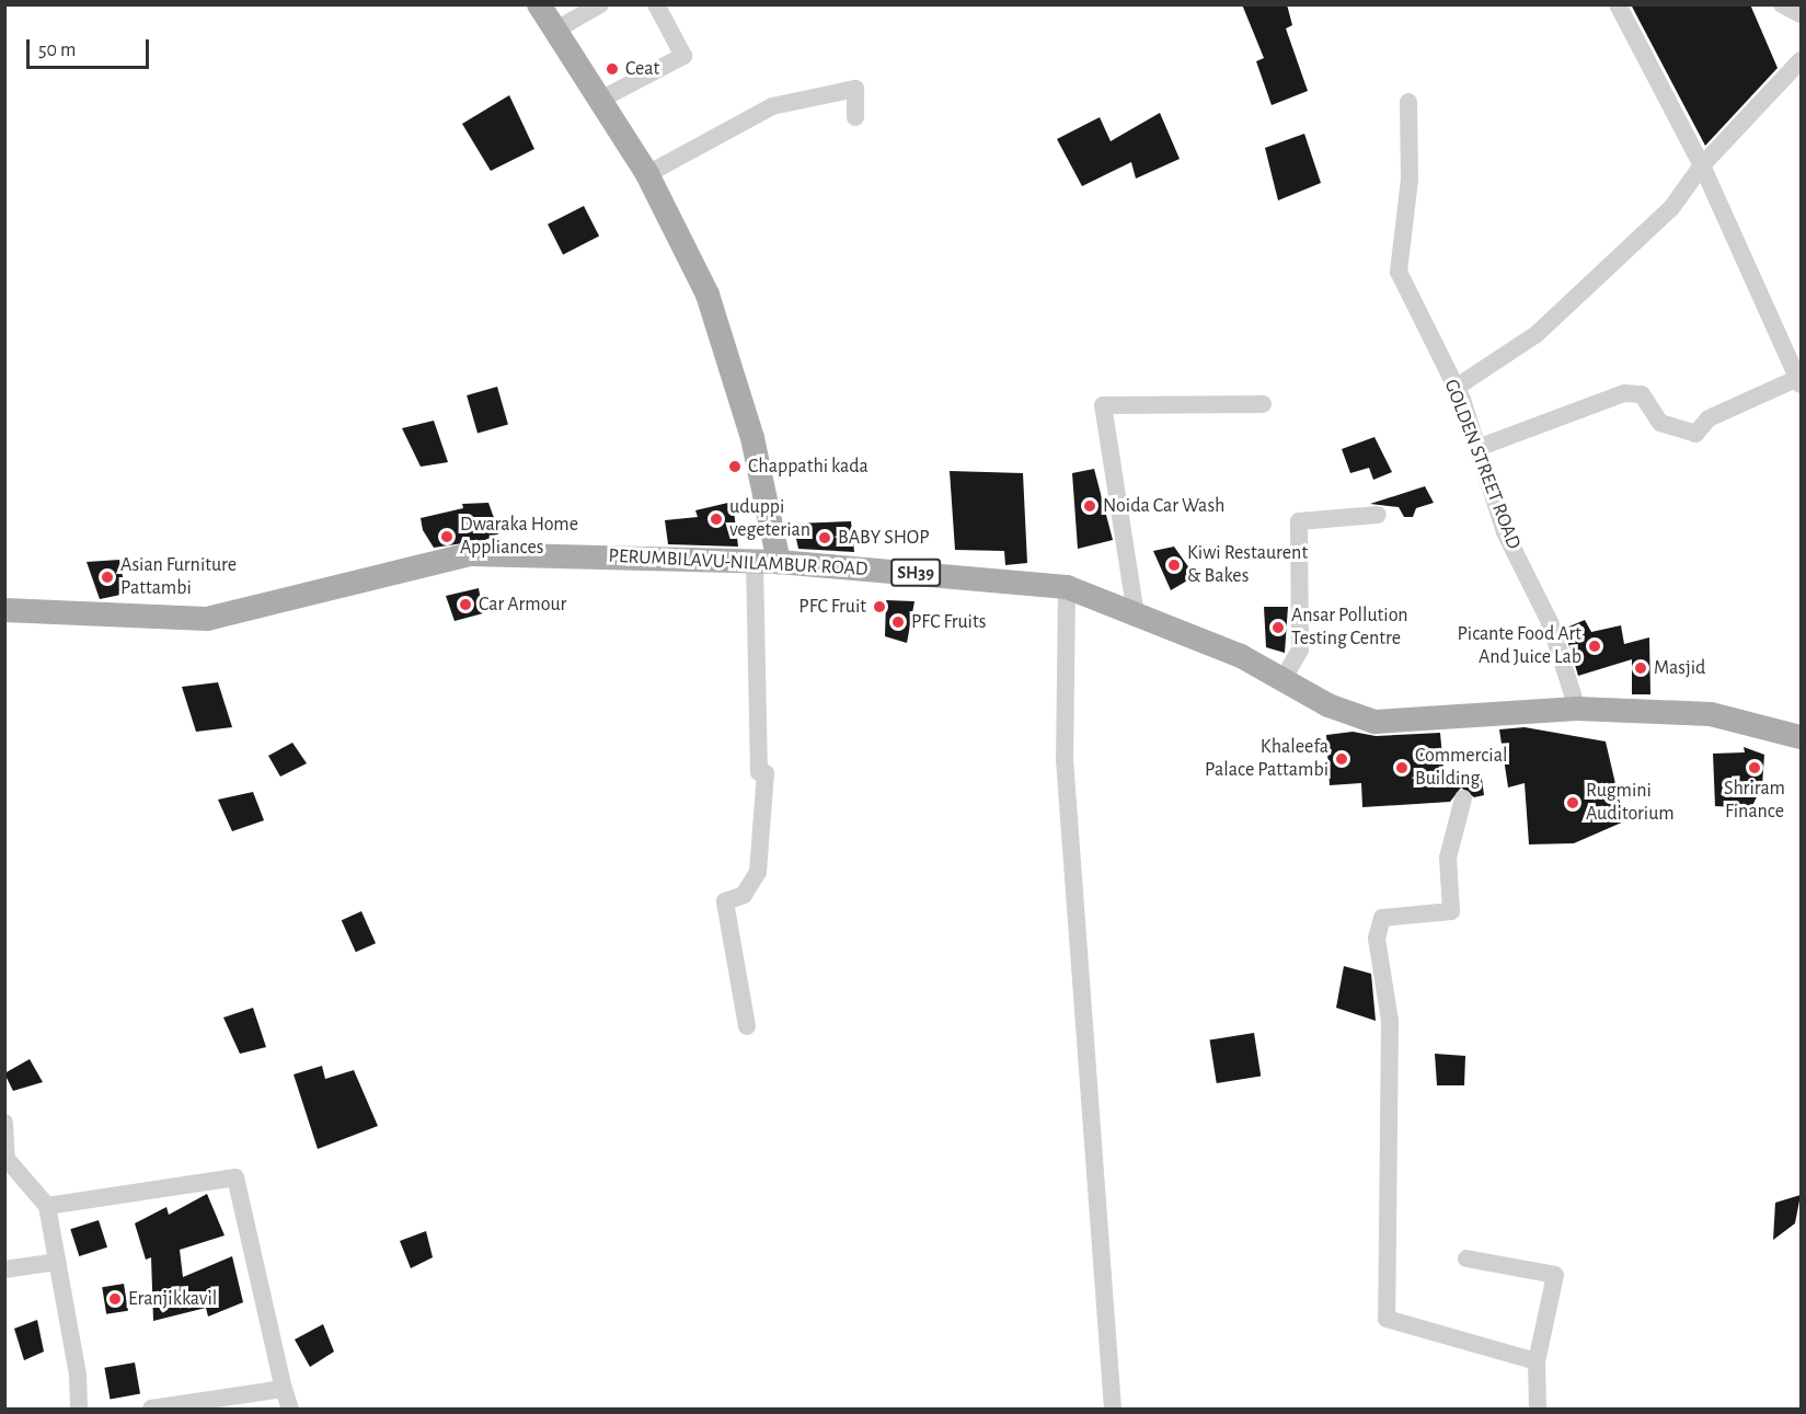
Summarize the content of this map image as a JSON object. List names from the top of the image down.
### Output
{
  "streets": {
    "main road": ["PERUMBILAVU-NILAMBUR ROAD", "SH39"],
    "street": ["GOLDEN STREET ROAD"]
  },
  "crossings": [
    ["GOLDEN STREET ROAD", "PERUMBILAVU-NILAMBUR ROAD"]
  ],
  "places": [
    "Ceat",
    "Chappathi kada",
    "Noida Car Wash",
    "uduppi vegeterian",
    "Dwaraka Home Appliances",
    "BABY SHOP",
    "Kiwi Restaurent & Bakes",
    "Asian Furniture Pattambi",
    "Car Armour",
    "PFC Fruit",
    "PFC Fruits",
    "Ansar Pollution Testing Centre",
    "Picante Food Art And Juice Lab",
    "Masjid",
    "Khaleefa Palace Pattambi",
    "Commercial Building",
    "Shriram Finance",
    "Rugmini Auditorium",
    "Eranjikkavil"
  ],
  "scale_bar": "50 m"
}
